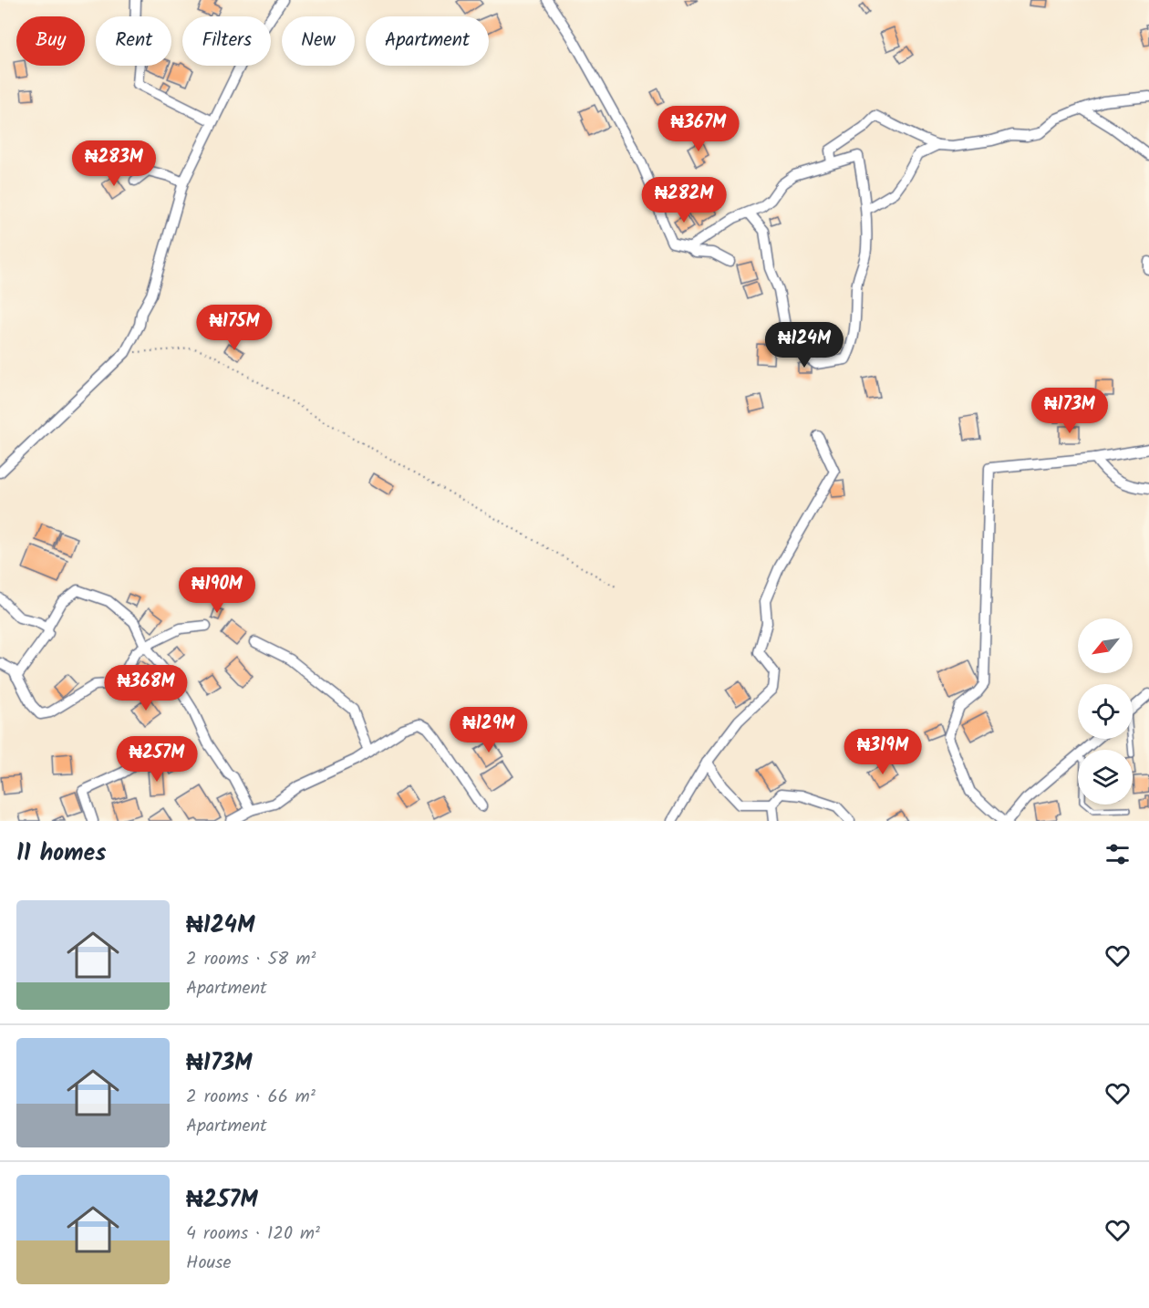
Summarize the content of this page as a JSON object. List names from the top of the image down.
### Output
{
  "north": "bottom left",
  "page": {
    "chip": [
      "Buy",
      "Rent",
      "Filters",
      "New",
      "Apartment"
    ],
    "price": [
      "₦367M",
      "₦283M",
      "₦282M",
      "₦175M",
      "₦124M",
      "₦173M",
      "₦190M",
      "₦368M",
      "₦129M",
      "₦319M",
      "₦257M"
    ],
    "heading": "11 homes",
    "list": [
      {
        "name": "₦124M",
        "note": "2 rooms · 58 m² · Apartment"
      },
      {
        "name": "₦173M",
        "note": "2 rooms · 66 m² · Apartment"
      },
      {
        "name": "₦257M",
        "note": "4 rooms · 120 m² · House"
      }
    ]
  }
}
